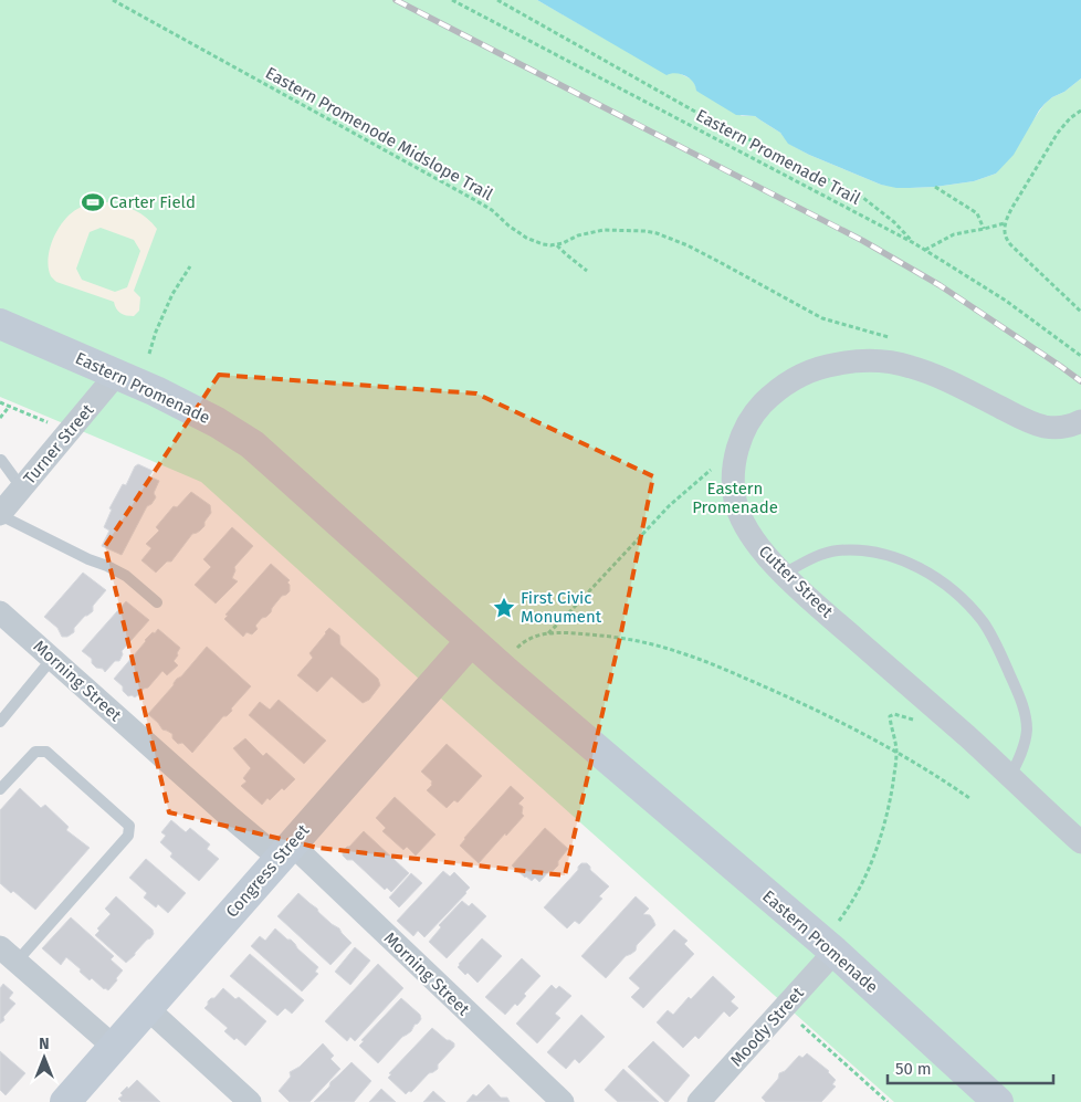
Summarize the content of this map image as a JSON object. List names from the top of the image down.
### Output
{
  "streets": {
    "street": [
      "Eastern Promenade",
      "Turner Street",
      "Cutter Street",
      "Morning Street",
      "Congress Street",
      "Moody Street"
    ],
    "path": ["Eastern Promenode Midslope Trail", "Eastern Promenade Trail"]
  },
  "crossings": [
    ["Eastern Promenade", "Turner Street"],
    ["Eastern Promenade", "Congress Street"],
    ["Eastern Promenade", "Moody Street"],
    ["Morning Street", "Congress Street"]
  ],
  "parks": ["Eastern Promenade"],
  "places": {
    "sports": ["Carter Field"],
    "place": ["First Civic Monument"]
  },
  "scale_bar": "50 m",
  "north": "top"
}
